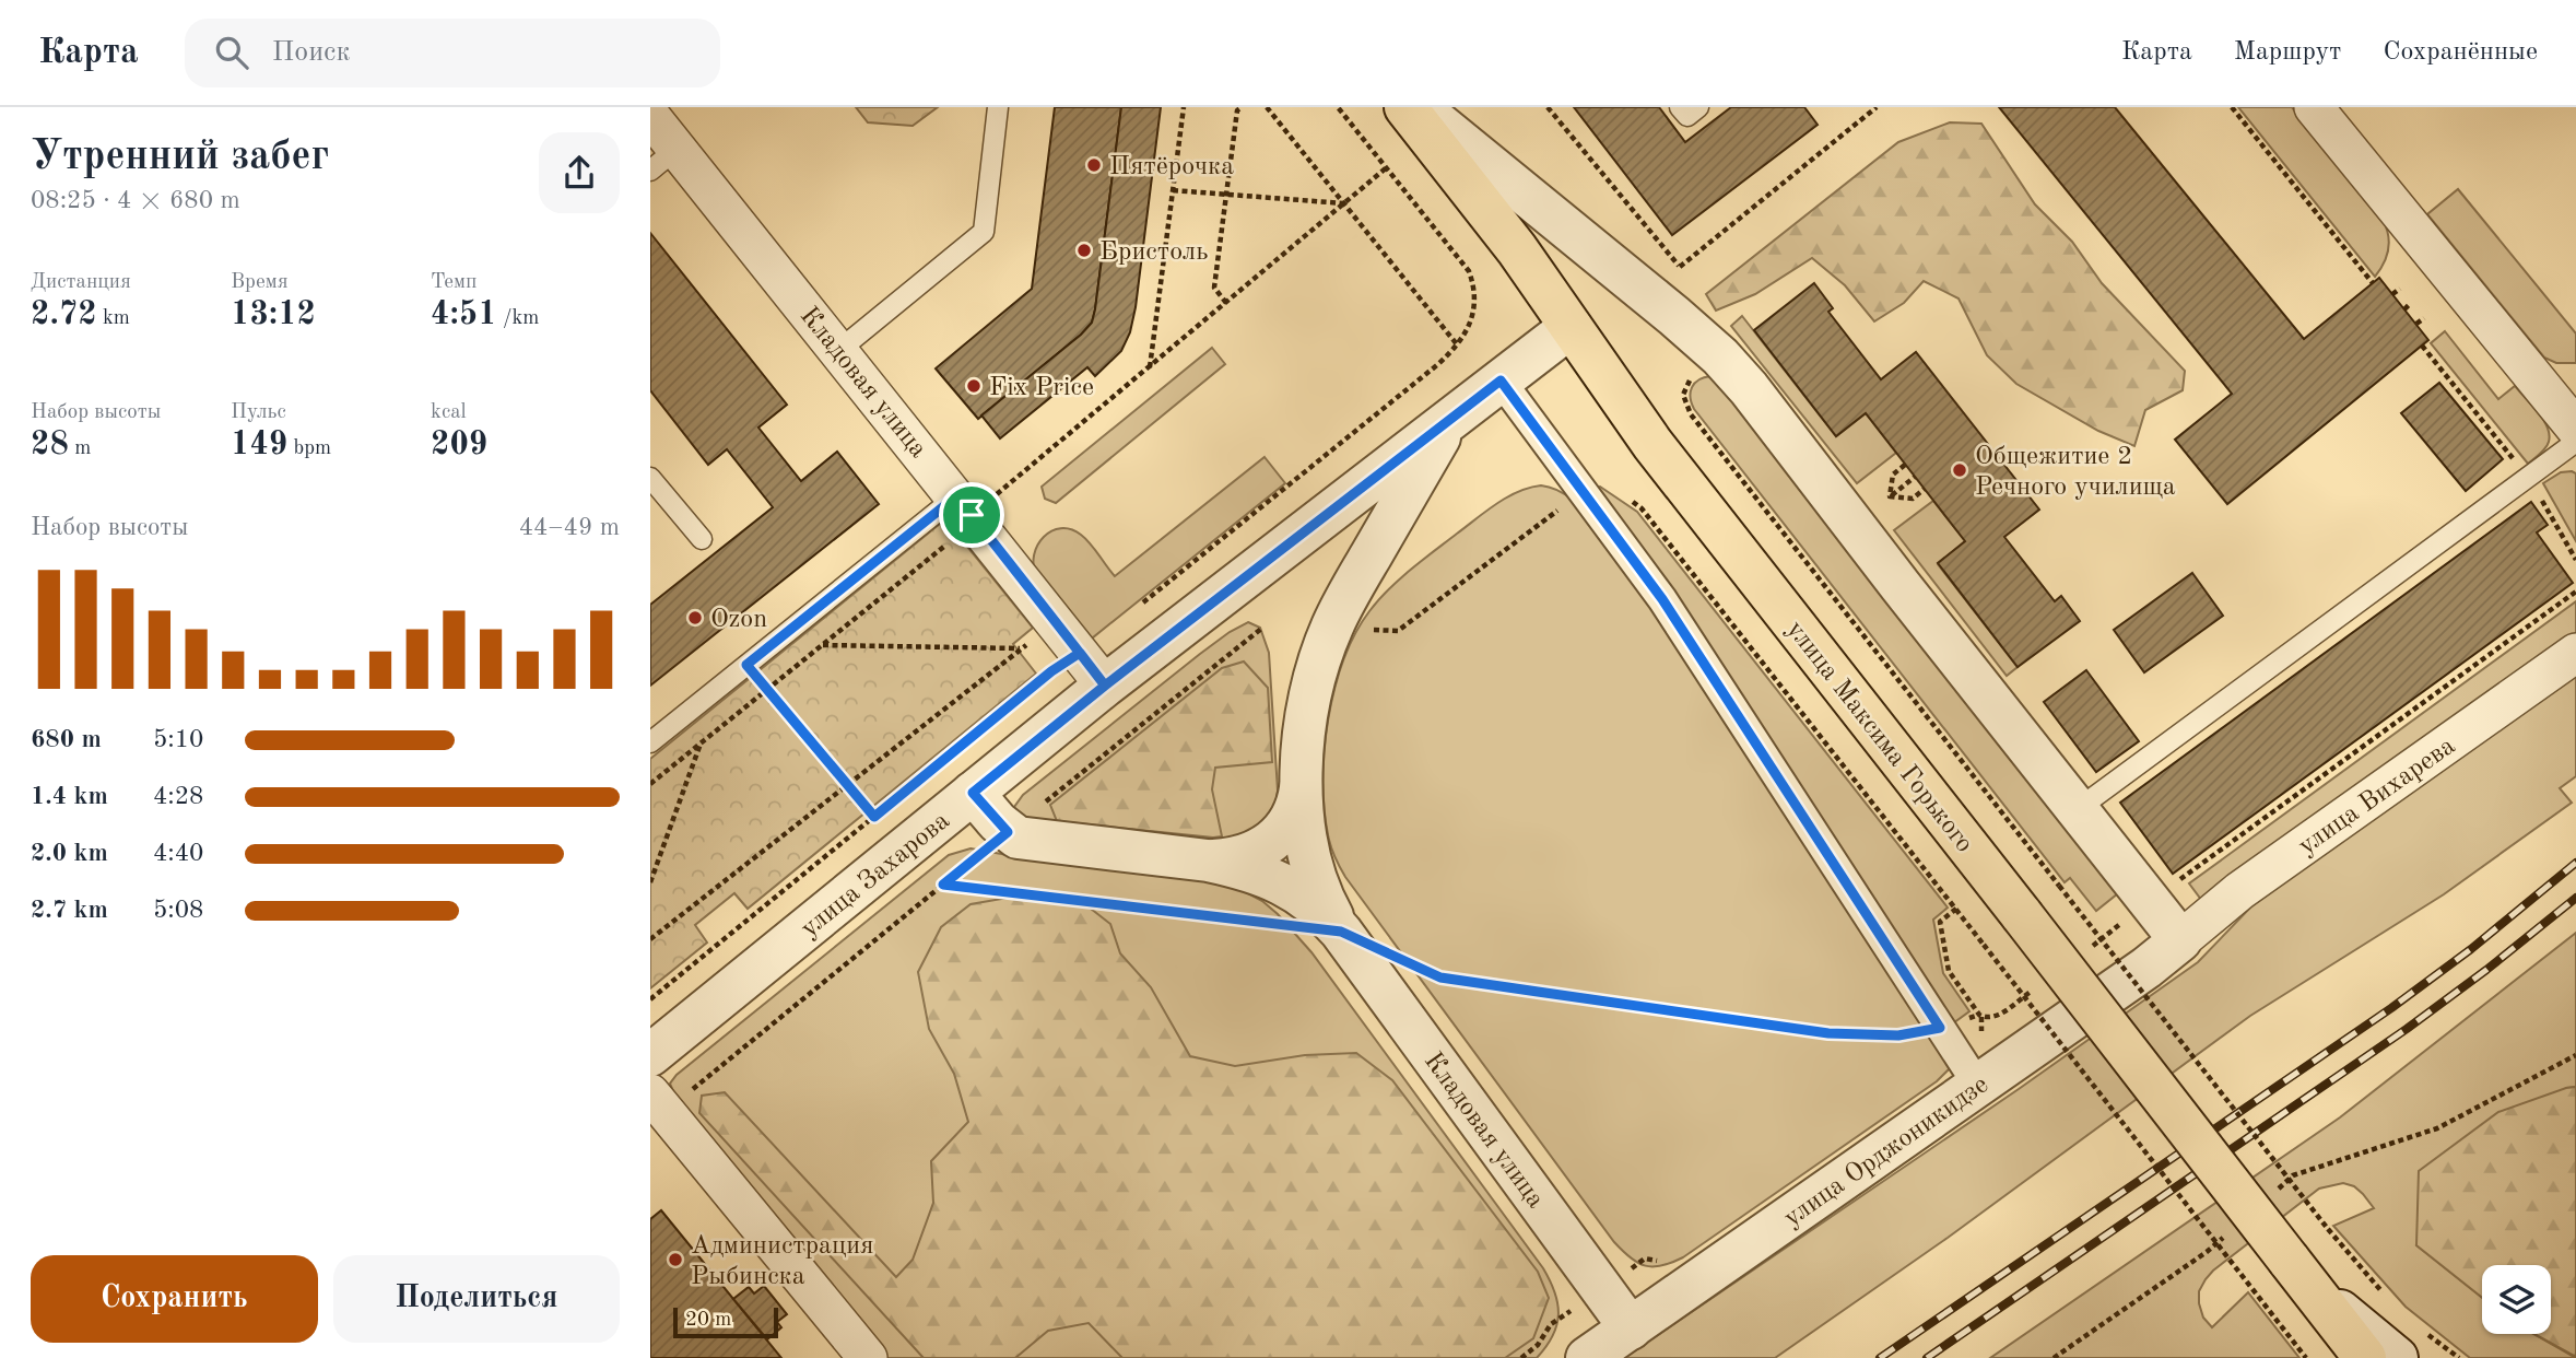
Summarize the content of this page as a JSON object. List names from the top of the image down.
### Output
{
  "streets": {
    "main road": ["улица Максима Горького"],
    "street": [
      "Кладовая улица",
      "улица Вихарева",
      "улица Захарова",
      "улица Орджоникидзе"
    ]
  },
  "crossings": [
    ["Кладовая улица", "улица Захарова"],
    ["Кладовая улица", "улица Орджоникидзе"],
    ["улица Максима Горького", "улица Захарова"],
    ["улица Вихарева", "улица Орджоникидзе"]
  ],
  "places": [
    "Пятёрочка",
    "Бристоль",
    "Fix Price",
    "Общежитие 2 Речного училища",
    "Ozon",
    "Администрация Рыбинска"
  ],
  "scale_bar": "20 m",
  "page": {
    "header": "Карта",
    "search": "Поиск",
    "nav": ["Карта", "Маршрут", "Сохранённые"],
    "heading": ["Утренний забег", "08:25 · 4 × 680 m"],
    "stats": [
      ["Дистанция", "2.72 km"],
      ["Время", "13:12"],
      ["Темп", "4:51 /km"],
      ["Набор высоты", "28 m"],
      ["Пульс", "149 bpm"],
      ["kcal", "209"]
    ],
    "chart": ["Набор высоты", "44–49 m"],
    "list": [
      {
        "name": "680 m",
        "note": "5:10"
      },
      {
        "name": "1.4 km",
        "note": "4:28"
      },
      {
        "name": "2.0 km",
        "note": "4:40"
      },
      {
        "name": "2.7 km",
        "note": "5:08"
      }
    ],
    "buttons": ["Сохранить", "Поделиться"],
    "scale": "20 m"
  }
}
